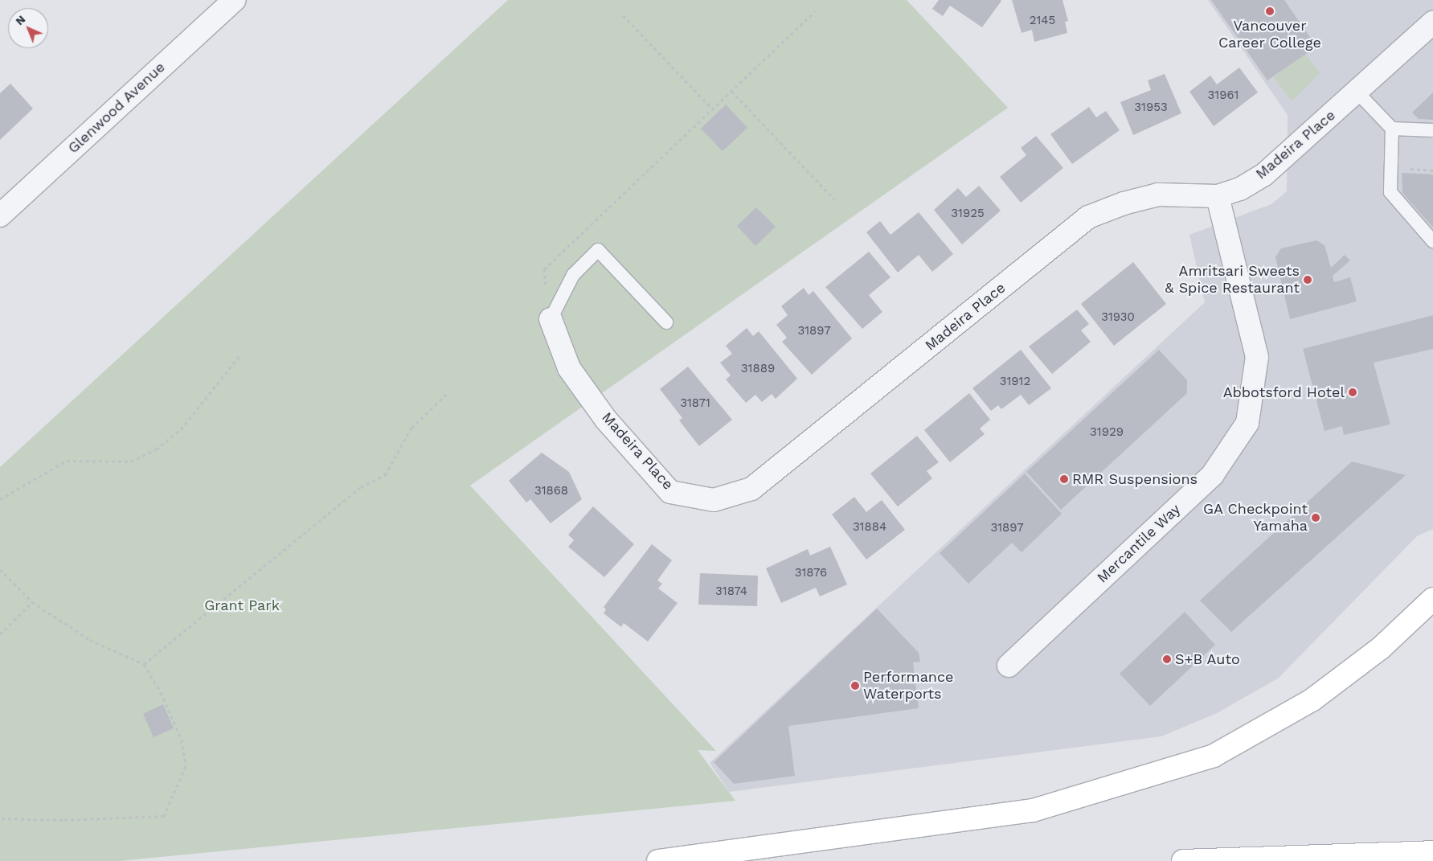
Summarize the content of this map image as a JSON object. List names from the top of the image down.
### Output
{
  "streets": {
    "street": ["Glenwood Avenue", "Madeira Place", "Mercantile Way"]
  },
  "crossings": [
    ["Madeira Place", "Mercantile Way"]
  ],
  "parks": ["Grant Park"],
  "places": [
    "Vancouver Career College",
    "Amritsari Sweets & Spice Restaurant",
    "Abbotsford Hotel",
    "RMR Suspensions",
    "GA Checkpoint Yamaha",
    "S+B Auto",
    "Performance Waterports"
  ],
  "house_numbers": [
    "2145",
    "31961",
    "31953",
    "31925",
    "31930",
    "31897",
    "31889",
    "31912",
    "31871",
    "31929",
    "31868",
    "31884",
    "31897",
    "31876",
    "31874"
  ],
  "north": "top left"
}
